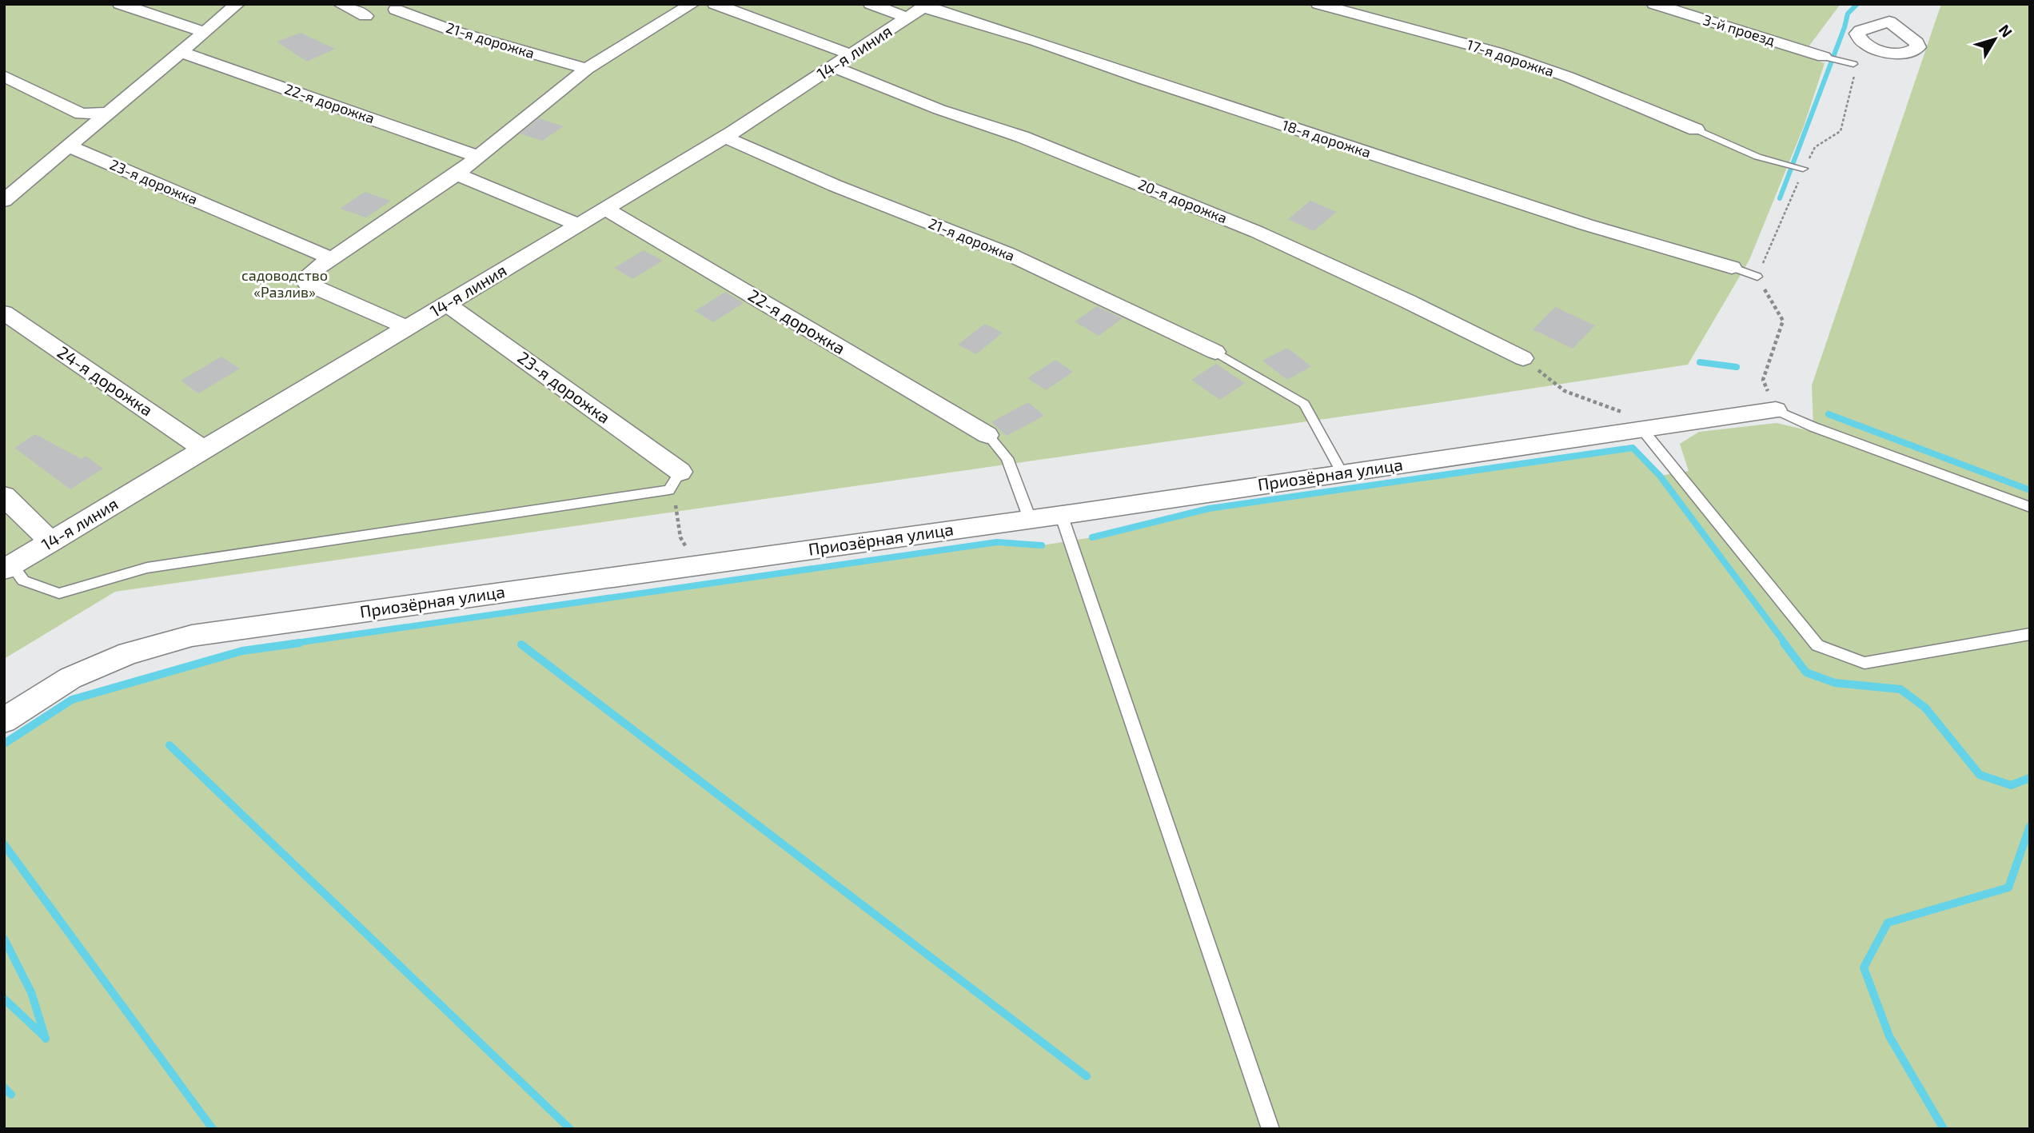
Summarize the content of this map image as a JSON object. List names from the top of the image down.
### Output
{
  "streets": {
    "street": [
      "3-й проезд",
      "21-я дорожка",
      "14-я линия",
      "17-я дорожка",
      "22-я дорожка",
      "18-я дорожка",
      "23-я дорожка",
      "20-я дорожка",
      "24-я дорожка",
      "Приозёрная улица"
    ]
  },
  "crossings": [
    ["21-я дорожка", "14-я линия"],
    ["14-я линия", "22-я дорожка"],
    ["14-я линия", "18-я дорожка"],
    ["14-я линия", "23-я дорожка"],
    ["14-я линия", "20-я дорожка"],
    ["14-я линия", "24-я дорожка"]
  ],
  "parks": ["садоводство «Разлив»"],
  "north": "top right"
}
